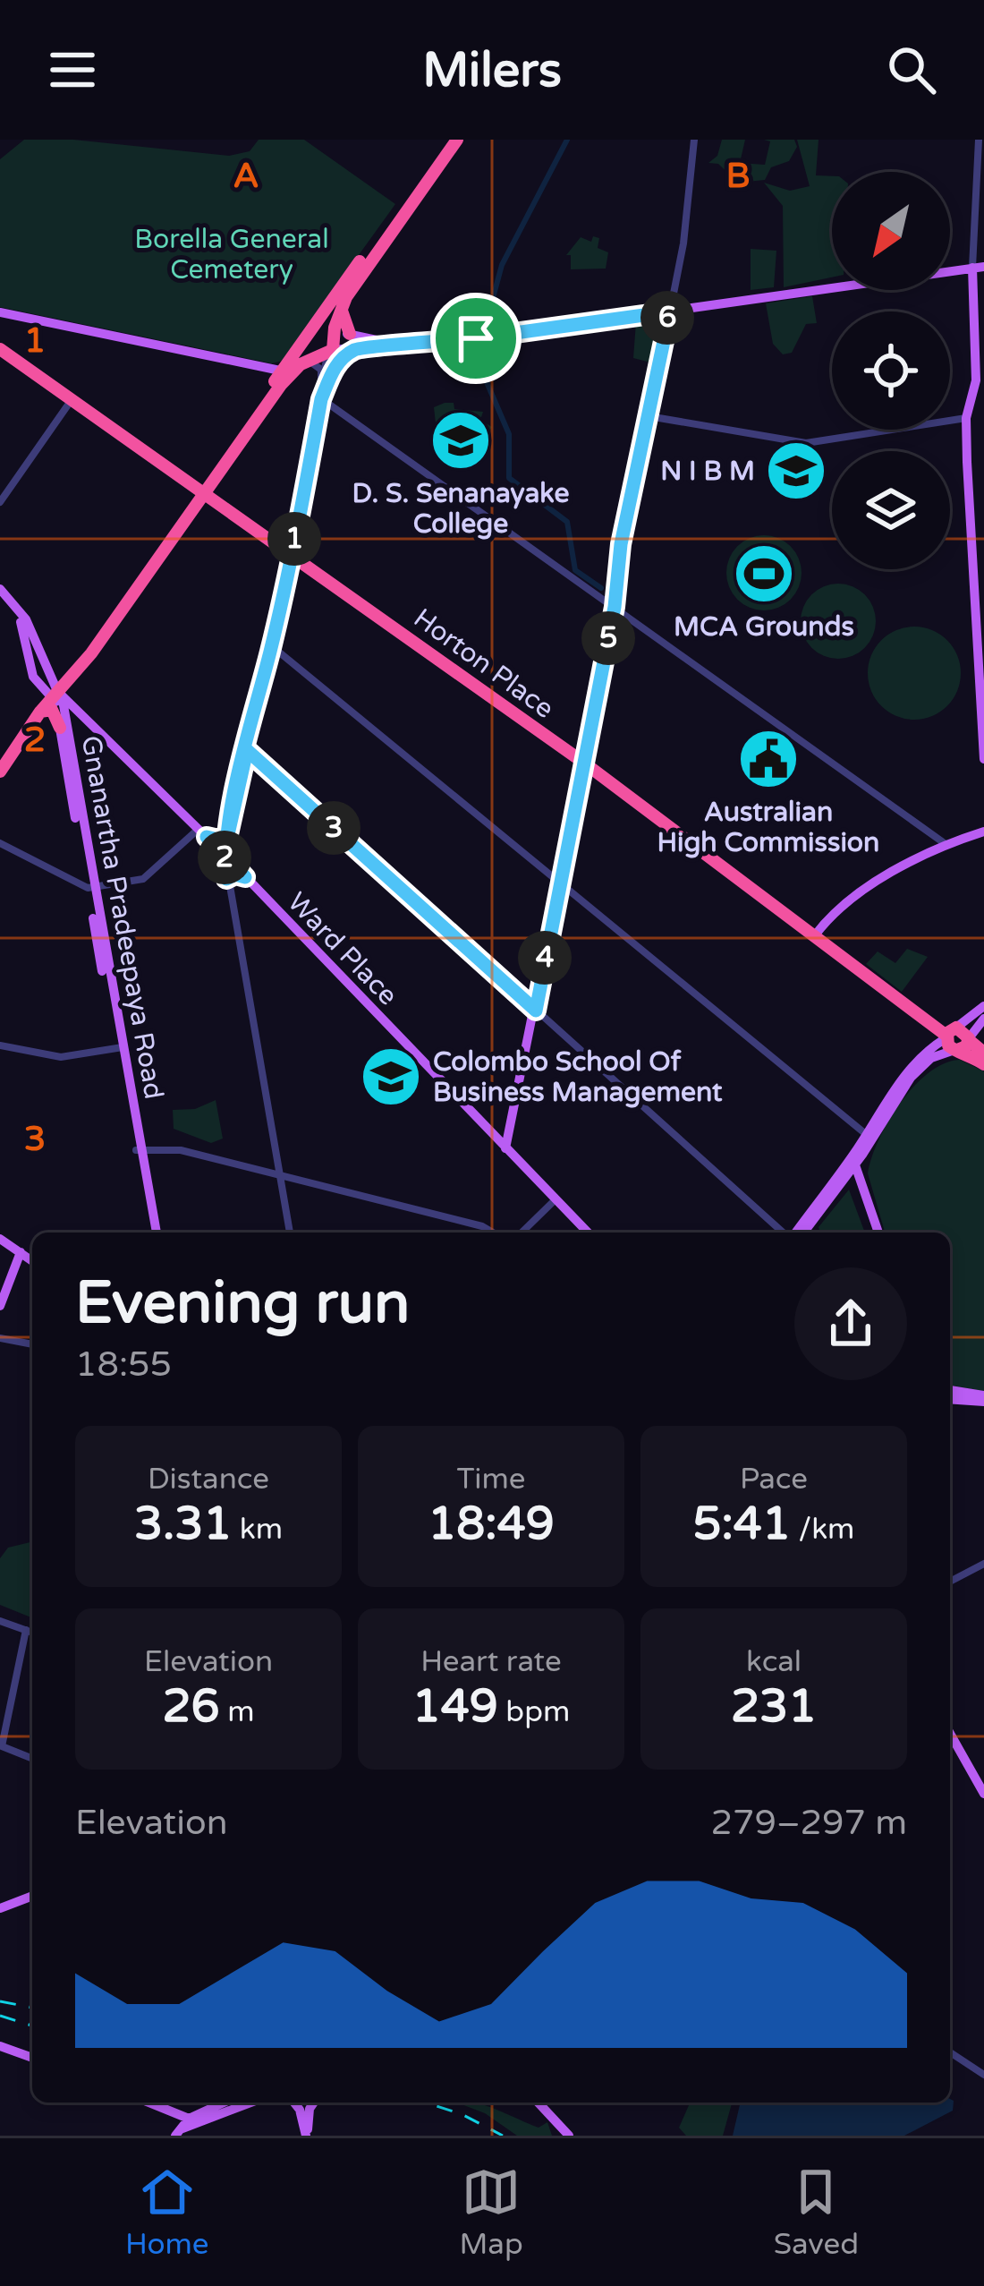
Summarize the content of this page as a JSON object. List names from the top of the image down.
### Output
{
  "streets": {
    "highway": ["Horton Place"],
    "main road": ["Gnanartha Pradeepaya Road", "Ward Place"]
  },
  "crossings": [
    ["Gnanartha Pradeepaya Road", "Ward Place"]
  ],
  "parks": ["Borella General Cemetery"],
  "places": {
    "school or university": ["D. S. Senanayake College", "N I B M", "Colombo School Of Business Management"],
    "sports": ["MCA Grounds"],
    "public building": ["Australian High Commission"]
  },
  "north": "bottom left",
  "page": {
    "header": "Milers",
    "pins": [
      "6",
      "1",
      "5",
      "3",
      "2",
      "4"
    ],
    "heading": ["Evening run", "18:55"],
    "stats": [
      ["Distance", "3.31 km"],
      ["Time", "18:49"],
      ["Pace", "5:41 /km"],
      ["Elevation", "26 m"],
      ["Heart rate", "149 bpm"],
      ["kcal", "231"]
    ],
    "chart": ["Elevation", "279–297 m"],
    "tabs": ["Home", "Map", "Saved"]
  },
  "grid": {
    "columns": ["A", "B"],
    "rows": ["1", "2", "3"]
  }
}
